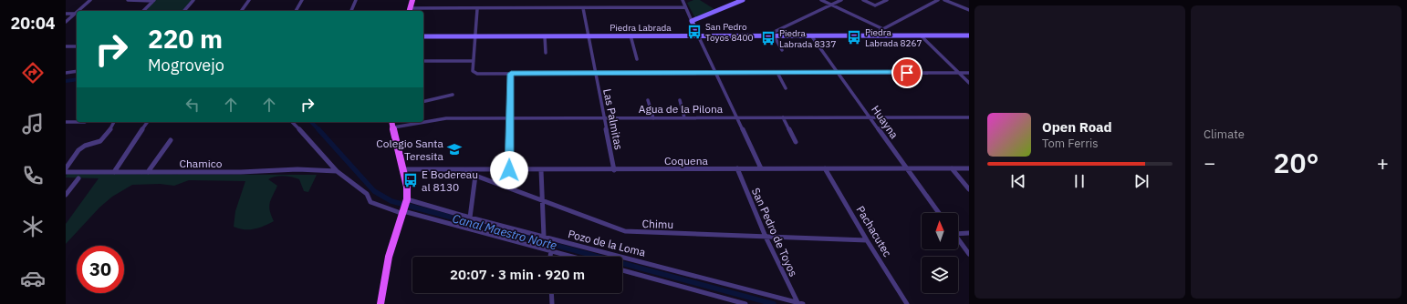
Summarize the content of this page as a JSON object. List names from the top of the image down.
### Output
{
  "streets": {
    "main road": ["Piedra Labrada"],
    "street": [
      "Agua de la Pilona",
      "Las Palmitas",
      "Huayna",
      "Coquena",
      "Chamico",
      "Chimu",
      "Pachacutec",
      "San Pedro de Toyos",
      "Pozo de la Loma"
    ]
  },
  "crossings": [
    ["Piedra Labrada", "Las Palmitas"],
    ["Piedra Labrada", "Huayna"],
    ["Agua de la Pilona", "Las Palmitas"],
    ["Agua de la Pilona", "Huayna"],
    ["Las Palmitas", "Coquena"],
    ["Huayna", "Coquena"],
    ["Coquena", "Chimu"],
    ["Coquena", "Pachacutec"],
    ["Coquena", "San Pedro de Toyos"],
    ["Chamico", "Pozo de la Loma"],
    ["Chimu", "Pachacutec"],
    ["Chimu", "San Pedro de Toyos"],
    ["San Pedro de Toyos", "Pozo de la Loma"]
  ],
  "water": ["Canal Maestro Norte"],
  "places": {
    "bus stop": [
      "San Pedro Toyos 8400",
      "Piedra Labrada 8267",
      "Piedra Labrada 8337",
      "E Bodereau al 8130"
    ],
    "school or university": ["Colegio Santa Teresita"]
  },
  "north": "top",
  "page": {
    "tabs": "20:04",
    "tile": "Climate",
    "turn": ["220 m", "Mogrovejo"],
    "song": ["Open Road", "Tom Ferris"],
    "heat": ["−", "20°", "+"],
    "limit": "30",
    "trip": "20:07 · 3 min · 920 m"
  }
}
